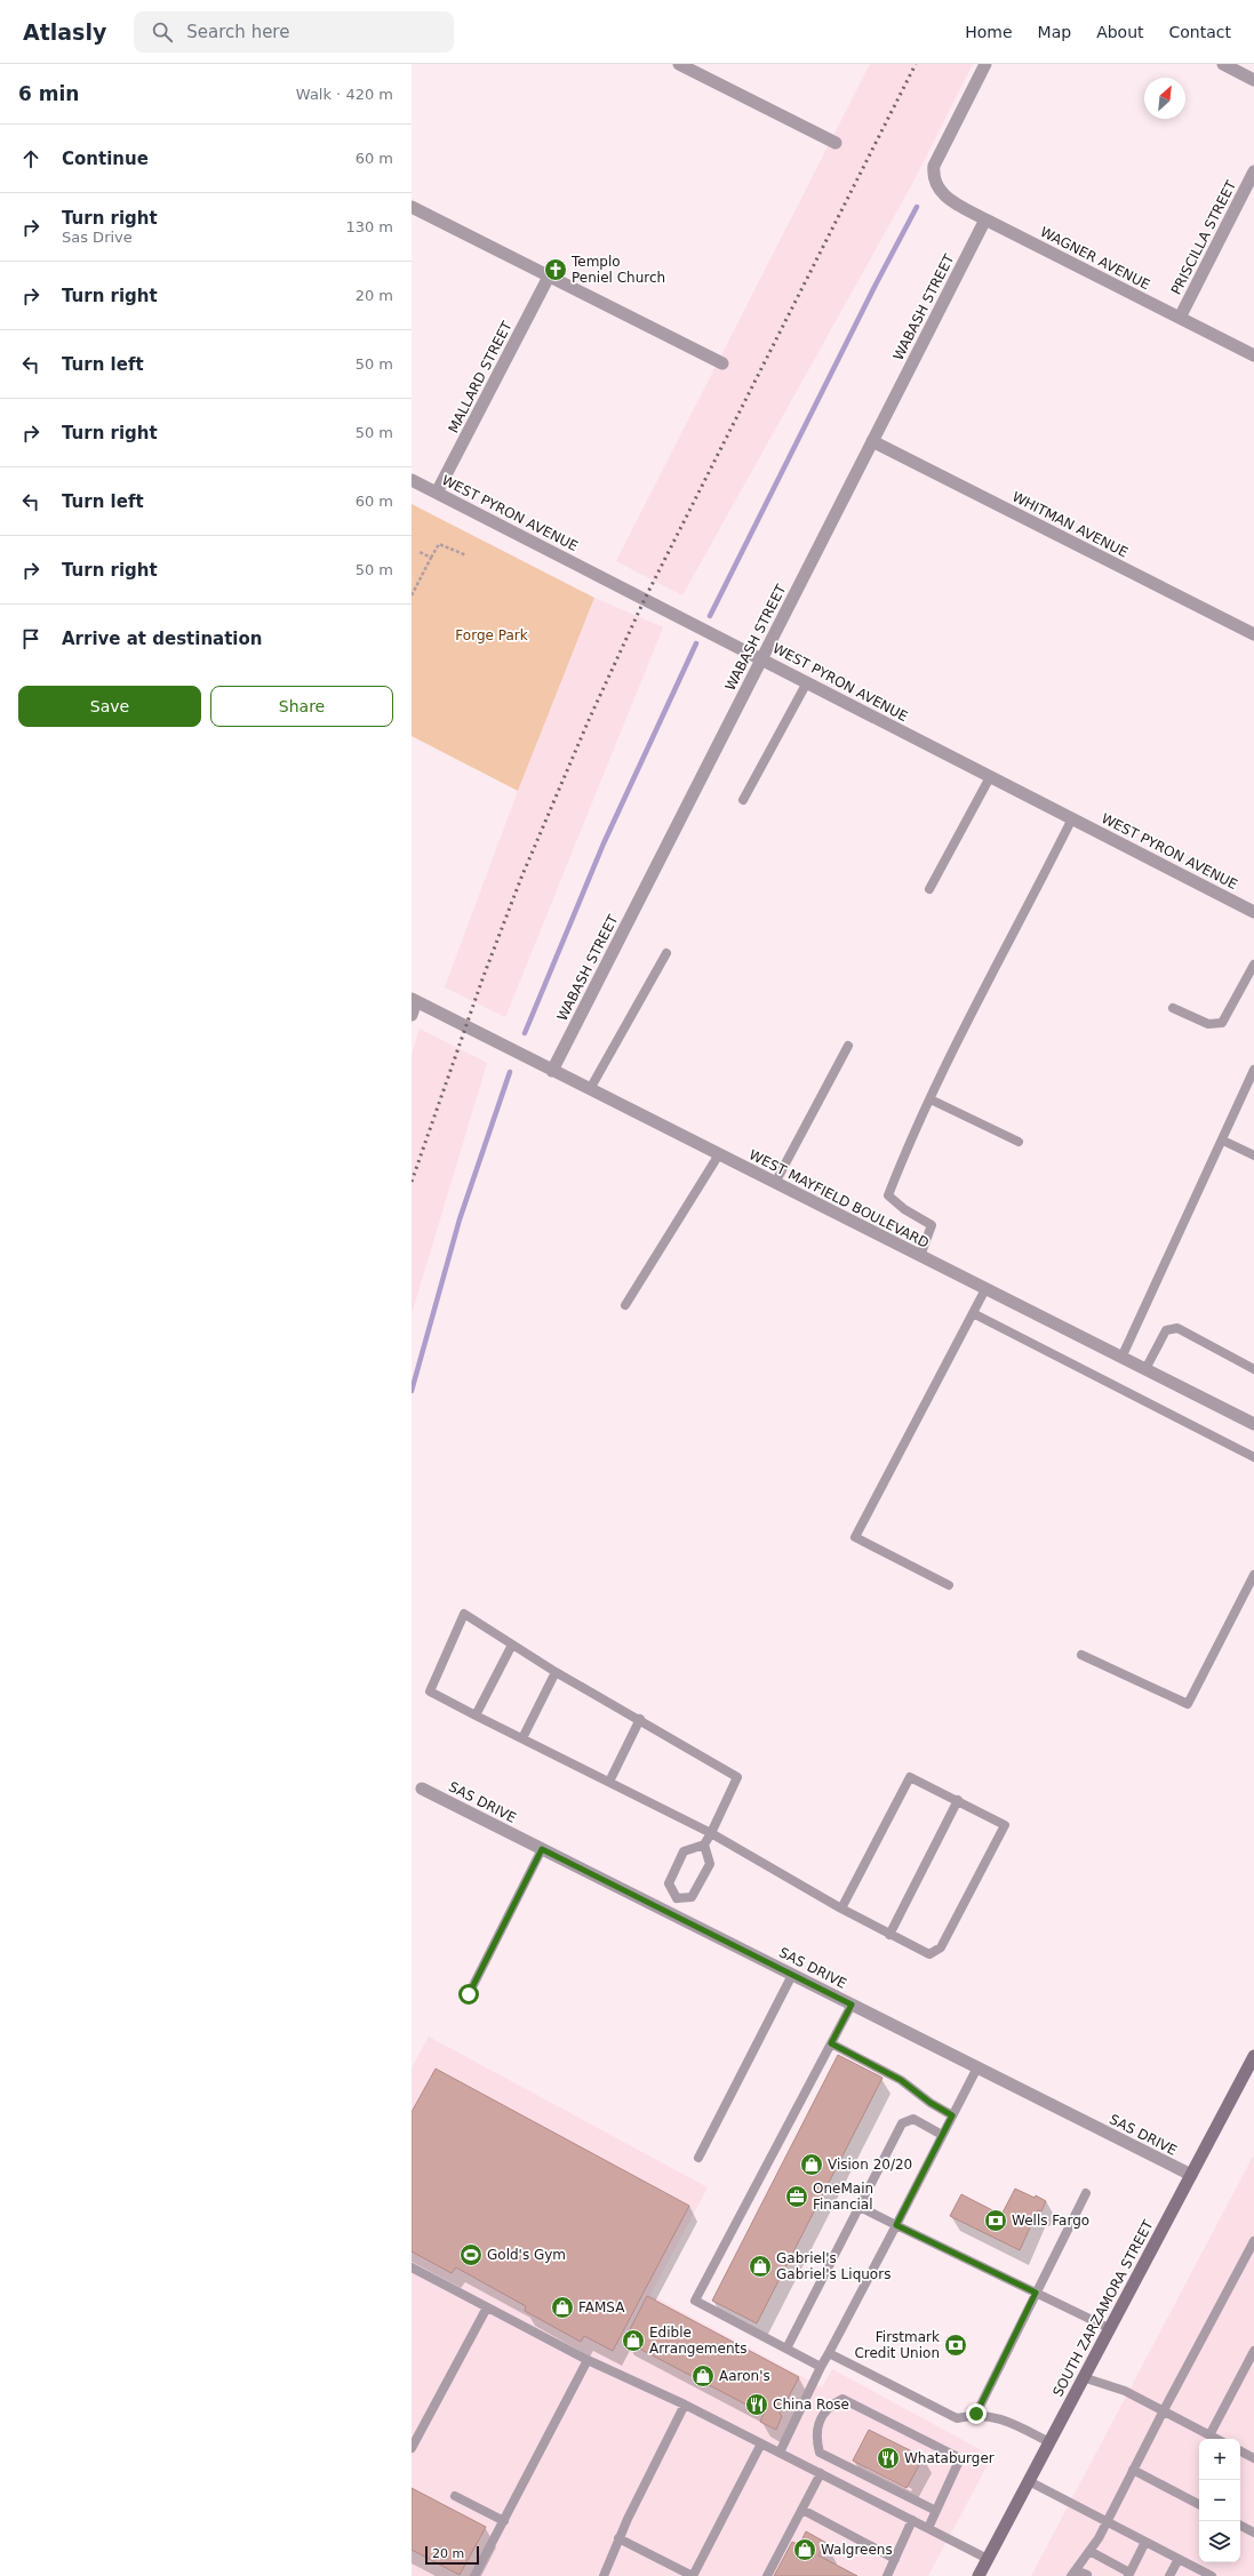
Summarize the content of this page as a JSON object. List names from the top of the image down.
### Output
{
  "streets": {
    "main road": ["SOUTH ZARZAMORA STREET"],
    "street": [
      "PRISCILLA STREET",
      "WAGNER AVENUE",
      "WABASH STREET",
      "MALLARD STREET",
      "WEST PYRON AVENUE",
      "WHITMAN AVENUE",
      "WEST MAYFIELD BOULEVARD",
      "SAS DRIVE"
    ]
  },
  "crossings": [
    ["PRISCILLA STREET", "WAGNER AVENUE"],
    ["WAGNER AVENUE", "WABASH STREET"],
    ["WABASH STREET", "WEST PYRON AVENUE"],
    ["WABASH STREET", "WHITMAN AVENUE"],
    ["WABASH STREET", "WEST MAYFIELD BOULEVARD"],
    ["MALLARD STREET", "WEST PYRON AVENUE"],
    ["SAS DRIVE", "SOUTH ZARZAMORA STREET"]
  ],
  "parks": ["Forge Park"],
  "places": {
    "church": ["Templo Peniel Church"],
    "shop": [
      "Vision 20/20",
      "Gabriel's Gabriel's Liquors",
      "FAMSA",
      "Edible Arrangements",
      "Aaron's",
      "Walgreens"
    ],
    "office": ["OneMain Financial"],
    "bank": ["Wells Fargo", "Firstmark Credit Union"],
    "sports": ["Gold's Gym"],
    "restaurant": ["China Rose", "Whataburger"]
  },
  "scale_bar": "20 m",
  "north": "top right",
  "page": {
    "header": "Atlasly",
    "search": "Search here",
    "nav": [
      "Home",
      "Map",
      "About",
      "Contact"
    ],
    "heading": ["6 min", "Walk · 420 m"],
    "list": [
      ["Continue", "60 m"],
      ["Turn right", "Sas Drive", "130 m"],
      ["Turn right", "20 m"],
      ["Turn left", "50 m"],
      ["Turn right", "50 m"],
      ["Turn left", "60 m"],
      ["Turn right", "50 m"],
      "Arrive at destination"
    ],
    "buttons": ["Save", "Share"],
    "map_buttons": ["+", "−"],
    "scale": "20 m"
  }
}
